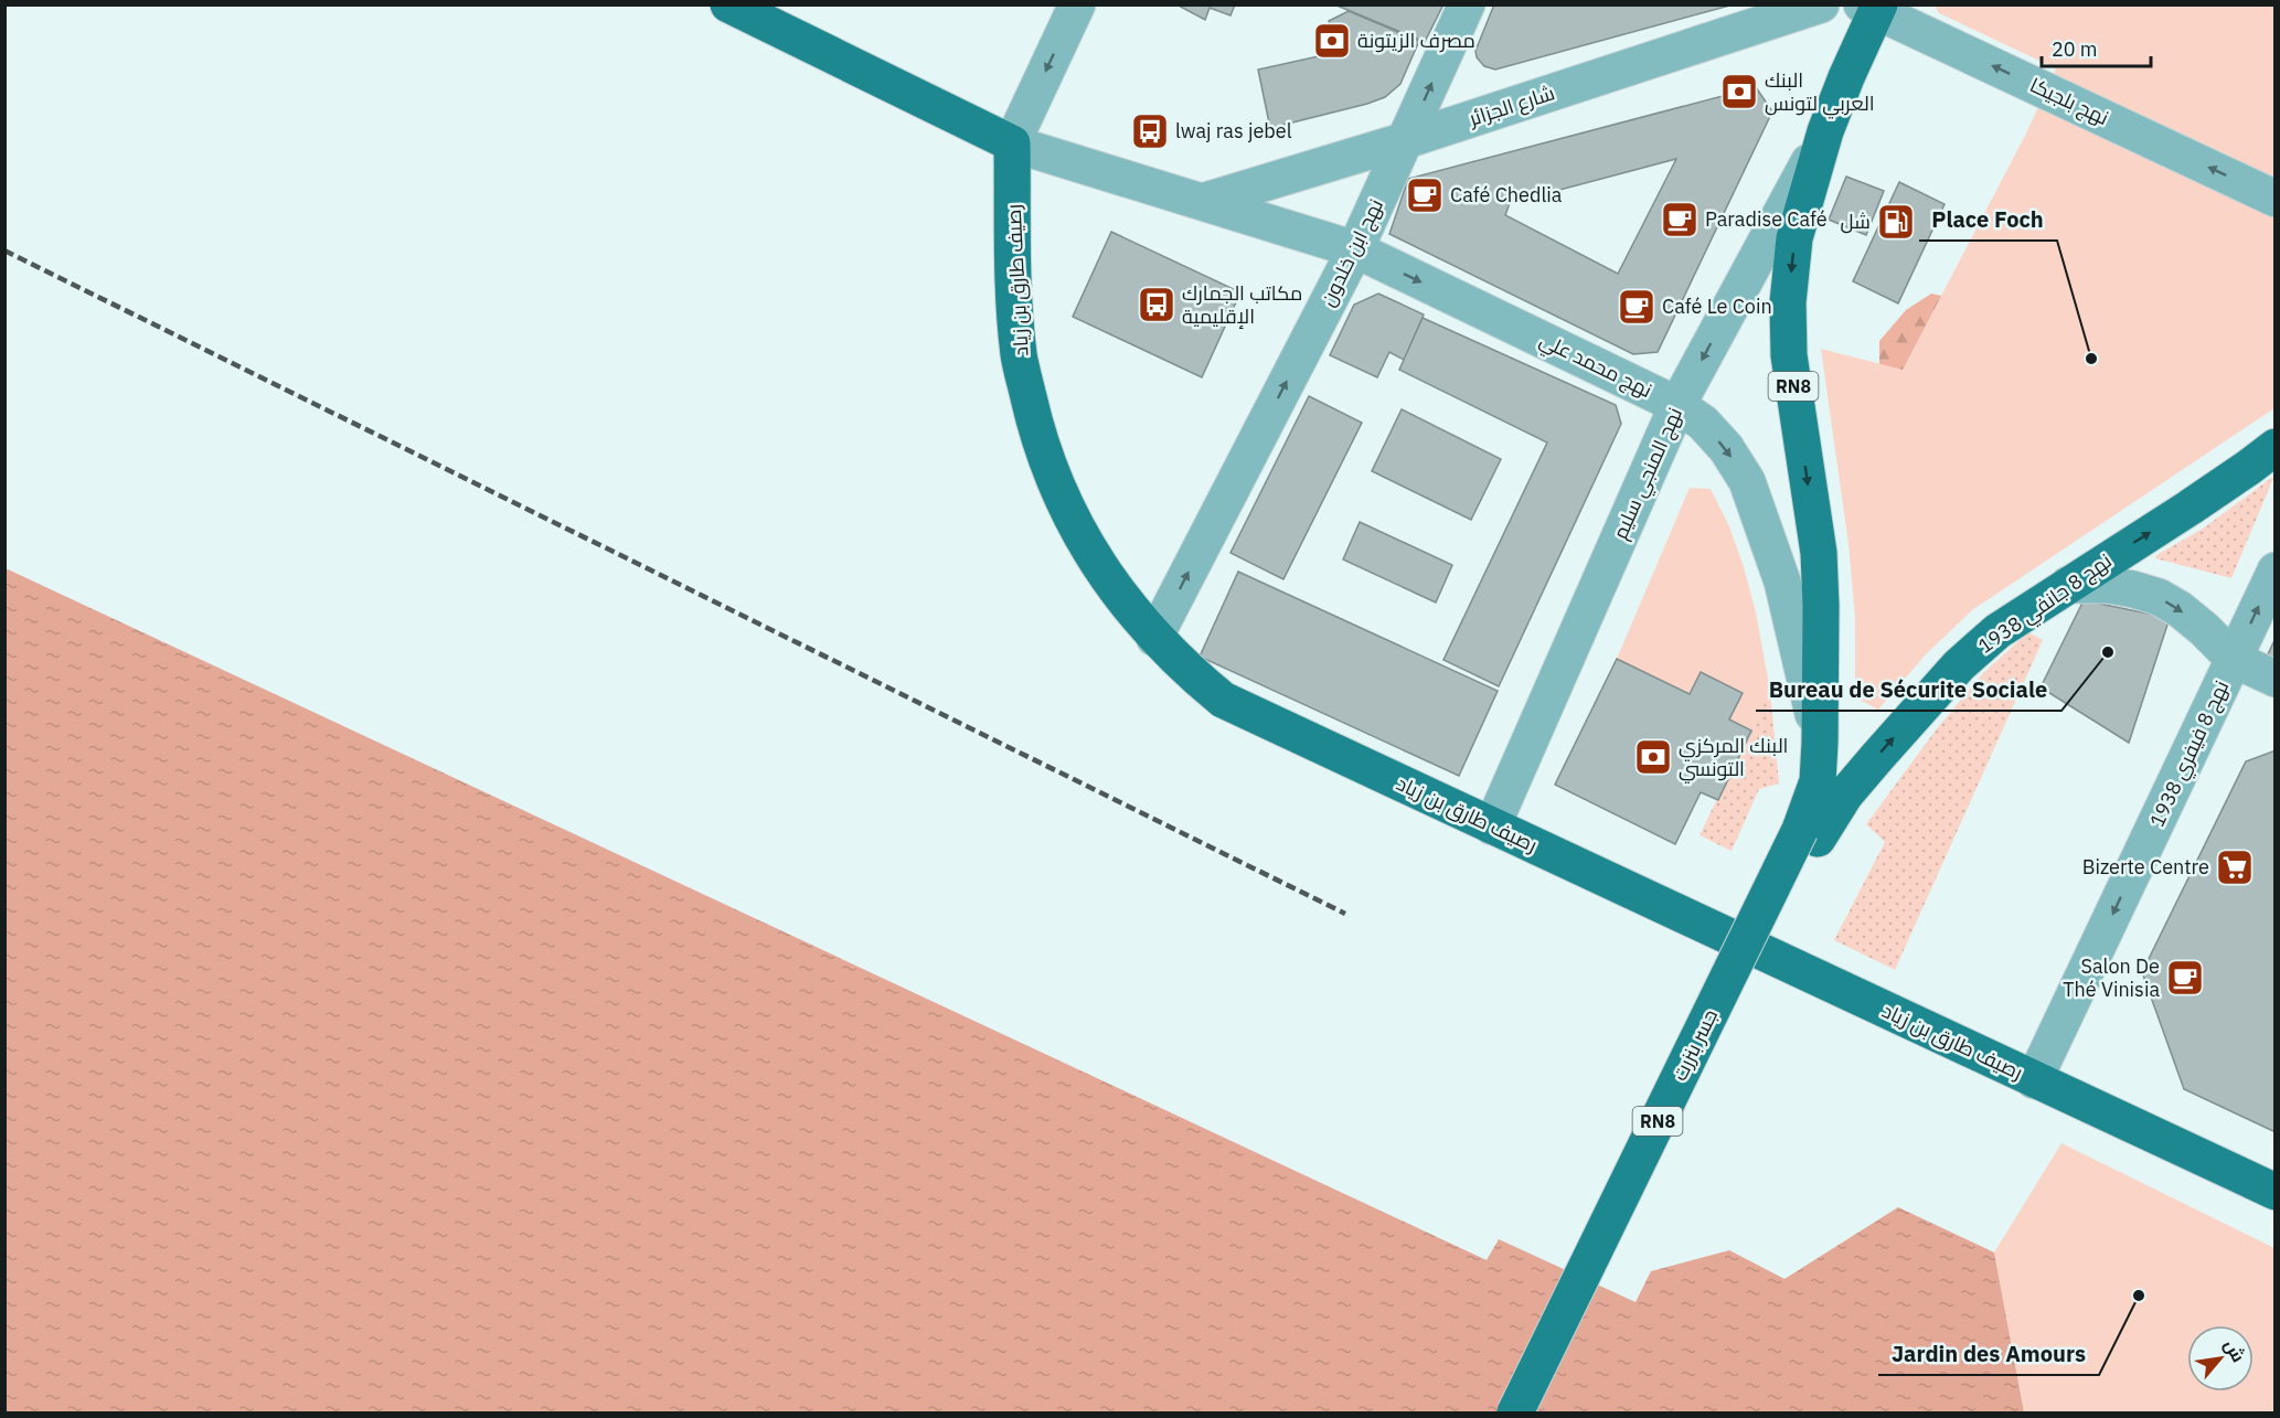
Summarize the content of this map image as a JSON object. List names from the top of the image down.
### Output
{
  "streets": {
    "main road": [
      "رصيف طارق بن زياد",
      "RN8",
      "نهج المنجي سليم",
      "نهج 8 جانفي 1938",
      "جسر بنزرت"
    ],
    "street": [
      "نهج بلجيكا",
      "شارع الجزائر",
      "نهج ابن خلدون",
      "نهج محمد علي",
      "نهج 8 فيفري 1938"
    ]
  },
  "crossings": [
    ["نهج بلجيكا", "نهج المنجي سليم"],
    ["شارع الجزائر", "نهج ابن خلدون"],
    ["نهج ابن خلدون", "رصيف طارق بن زياد"],
    ["نهج ابن خلدون", "نهج محمد علي"],
    ["رصيف طارق بن زياد", "نهج المنجي سليم"],
    ["رصيف طارق بن زياد", "نهج 8 فيفري 1938"],
    ["نهج محمد علي", "نهج المنجي سليم"],
    ["نهج المنجي سليم", "نهج 8 جانفي 1938"],
    ["نهج المنجي سليم", "جسر بنزرت"],
    ["نهج 8 جانفي 1938", "جسر بنزرت"]
  ],
  "one_way": [
    "نهج بلجيكا",
    "نهج ابن خلدون",
    "نهج محمد علي",
    "نهج المنجي سليم",
    "نهج 8 جانفي 1938"
  ],
  "places": {
    "bank": ["مصرف الزيتونة", "البنك العربي لتونس", "البنك المركزي التونسي"],
    "bus stop": ["lwaj ras jebel", "مكاتب الجمارك الإقليمية"],
    "cafe": [
      "Café Chedlia",
      "Paradise Café",
      "Café Le Coin",
      "Salon De Thé Vinisia"
    ],
    "fuel station": ["شل"],
    "other": ["Place Foch", "Bureau de Sécurite Sociale", "Jardin des Amours"],
    "supermarket": ["Bizerte Centre"]
  },
  "scale_bar": "20 m",
  "north": "top right"
}
